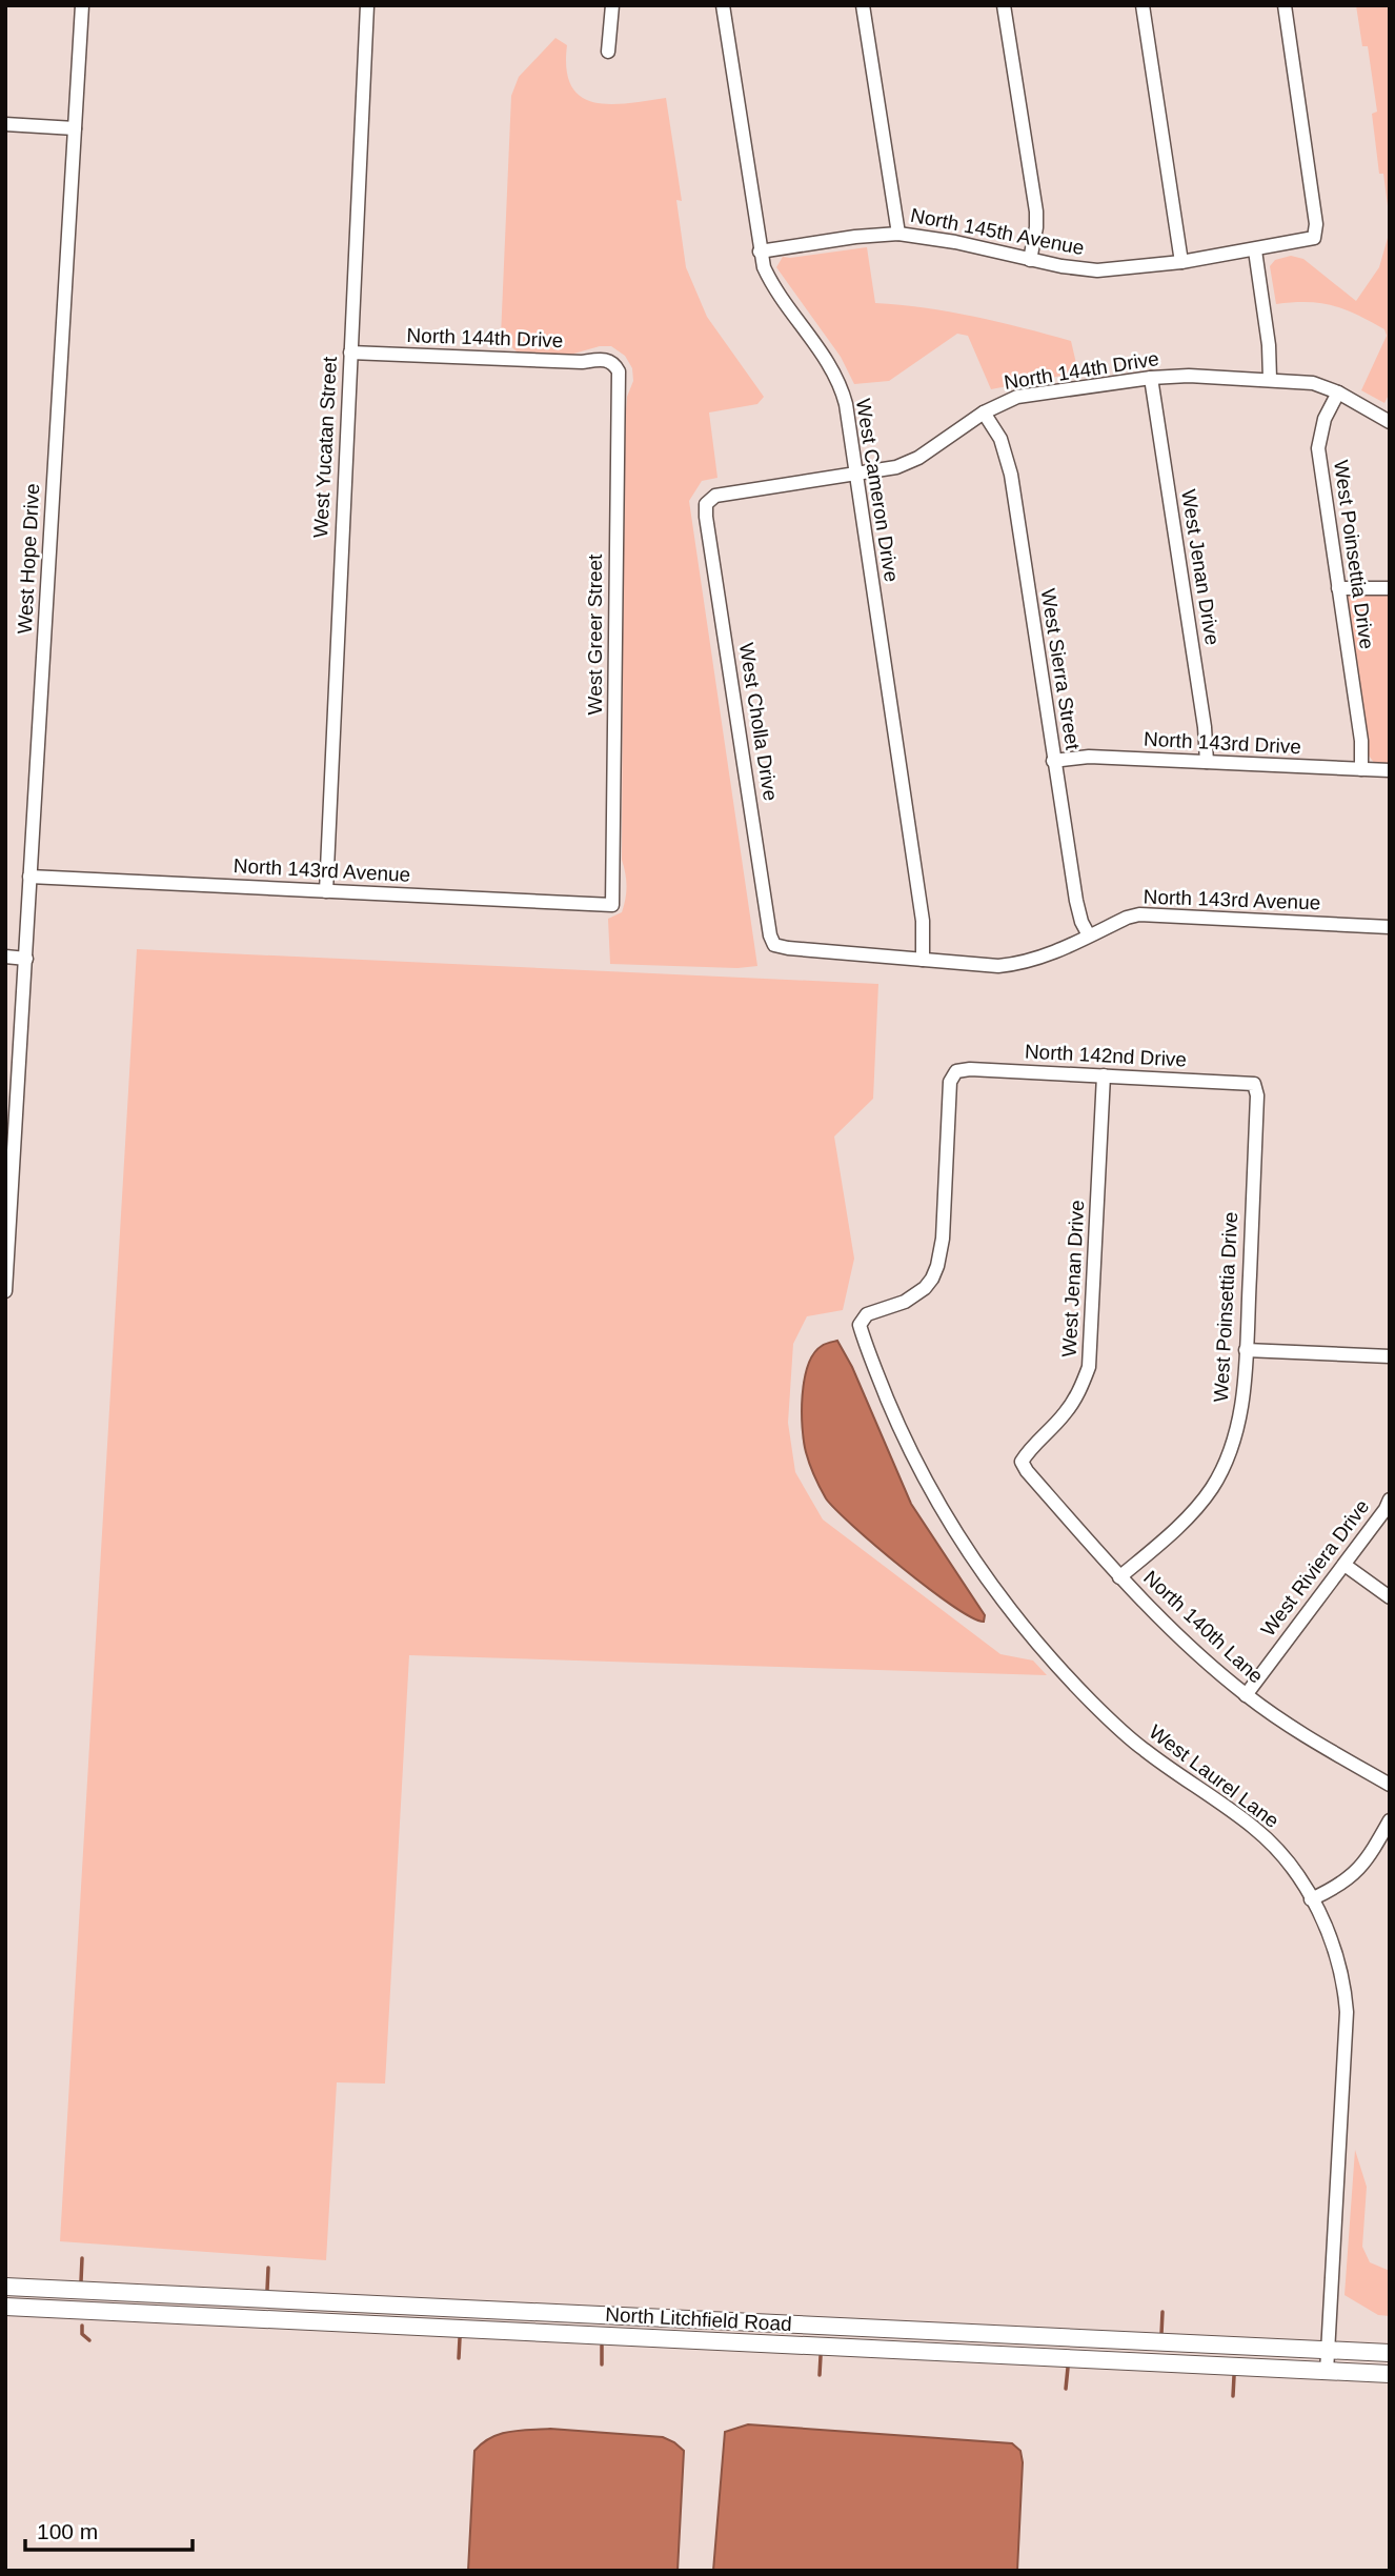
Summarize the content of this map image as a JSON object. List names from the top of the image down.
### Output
{
  "streets": {
    "main road": ["North Litchfield Road"],
    "street": [
      "North 145th Avenue",
      "North 144th Drive",
      "West Yucatan Street",
      "West Cameron Drive",
      "West Poinsettia Drive",
      "West Hope Drive",
      "West Jenan Drive",
      "West Greer Street",
      "West Sierra Street",
      "West Cholla Drive",
      "North 143rd Drive",
      "North 143rd Avenue",
      "North 142nd Drive",
      "West Riviera Drive",
      "North 140th Lane",
      "West Laurel Lane"
    ]
  },
  "crossings": [
    ["North 145th Avenue", "West Cameron Drive"],
    ["North 144th Drive", "West Yucatan Street"],
    ["North 144th Drive", "West Cameron Drive"],
    ["North 144th Drive", "West Poinsettia Drive"],
    ["North 144th Drive", "West Jenan Drive"],
    ["North 144th Drive", "West Greer Street"],
    ["North 144th Drive", "West Sierra Street"],
    ["North 144th Drive", "West Cholla Drive"],
    ["West Yucatan Street", "North 143rd Avenue"],
    ["West Cameron Drive", "North 143rd Avenue"],
    ["West Poinsettia Drive", "North 143rd Drive"],
    ["West Poinsettia Drive", "North 142nd Drive"],
    ["West Poinsettia Drive", "North 140th Lane"],
    ["West Hope Drive", "North 143rd Avenue"],
    ["West Jenan Drive", "North 143rd Drive"],
    ["West Jenan Drive", "North 142nd Drive"],
    ["West Jenan Drive", "North 140th Lane"],
    ["West Greer Street", "North 143rd Avenue"],
    ["West Sierra Street", "North 143rd Drive"],
    ["West Sierra Street", "North 143rd Avenue"],
    ["West Cholla Drive", "North 143rd Avenue"],
    ["North 142nd Drive", "West Laurel Lane"],
    ["West Riviera Drive", "North 140th Lane"],
    ["West Laurel Lane", "North Litchfield Road"]
  ],
  "scale_bar": "100 m"
}
